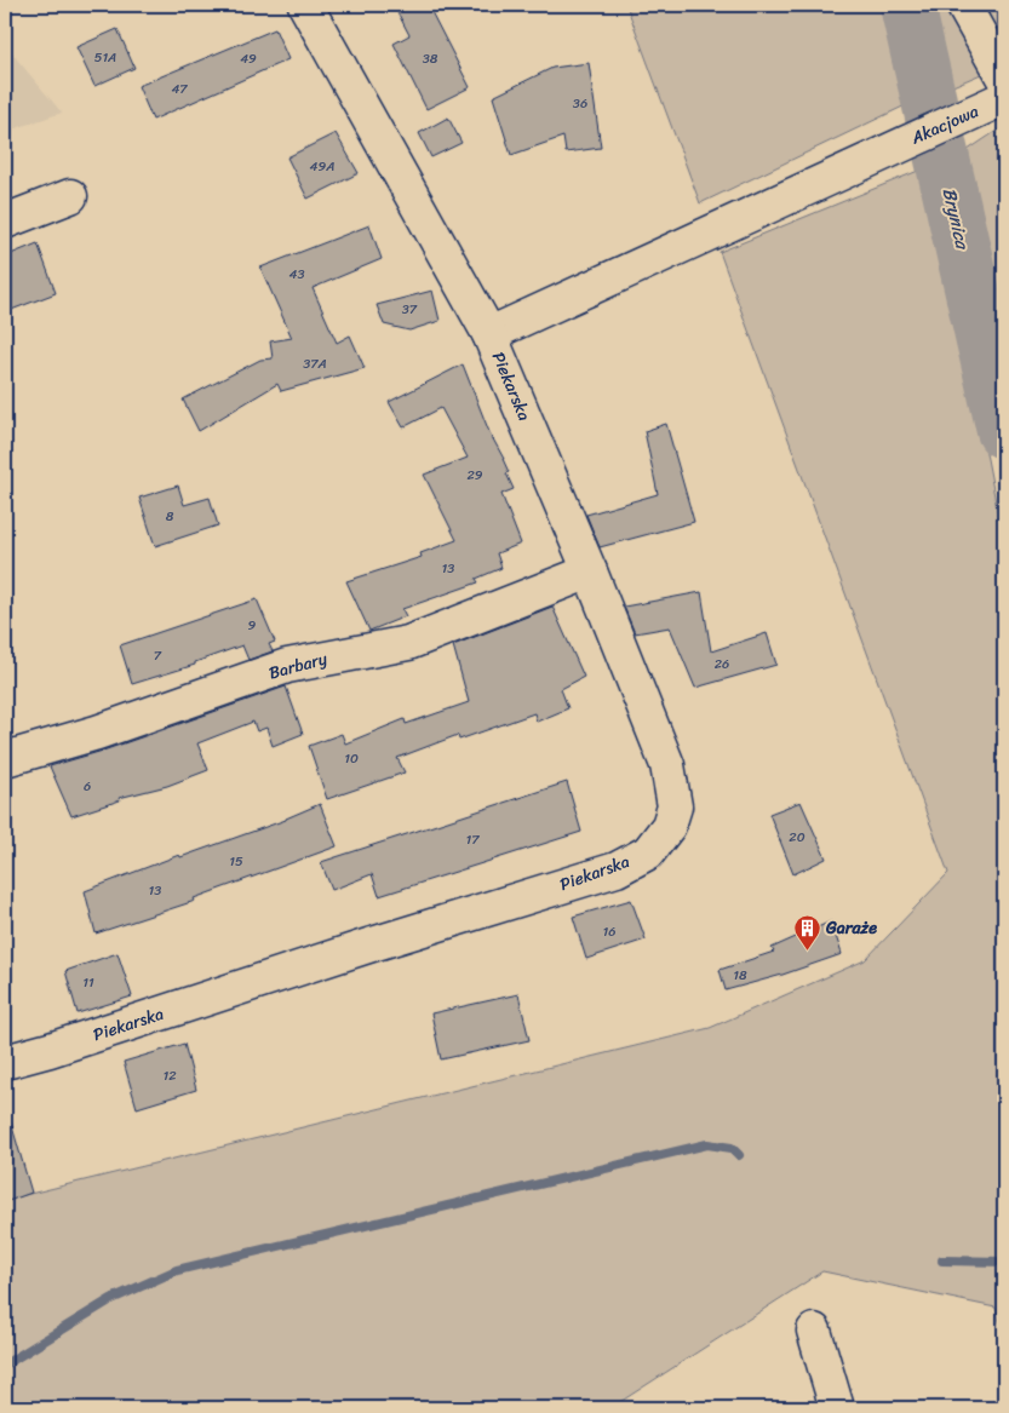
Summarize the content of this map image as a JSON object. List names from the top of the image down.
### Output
{
  "streets": {
    "street": ["Akacjowa", "Piekarska", "Barbary"]
  },
  "crossings": [
    ["Akacjowa", "Piekarska"],
    ["Piekarska", "Barbary"]
  ],
  "water": ["Brynica"],
  "places": {
    "building": ["Garaże"]
  },
  "house_numbers": [
    "51A",
    "49",
    "38",
    "47",
    "36",
    "49A",
    "43",
    "37",
    "37A",
    "29",
    "8",
    "13",
    "9",
    "7",
    "26",
    "10",
    "6",
    "20",
    "17",
    "15",
    "13",
    "16",
    "18",
    "11",
    "12"
  ]
}
